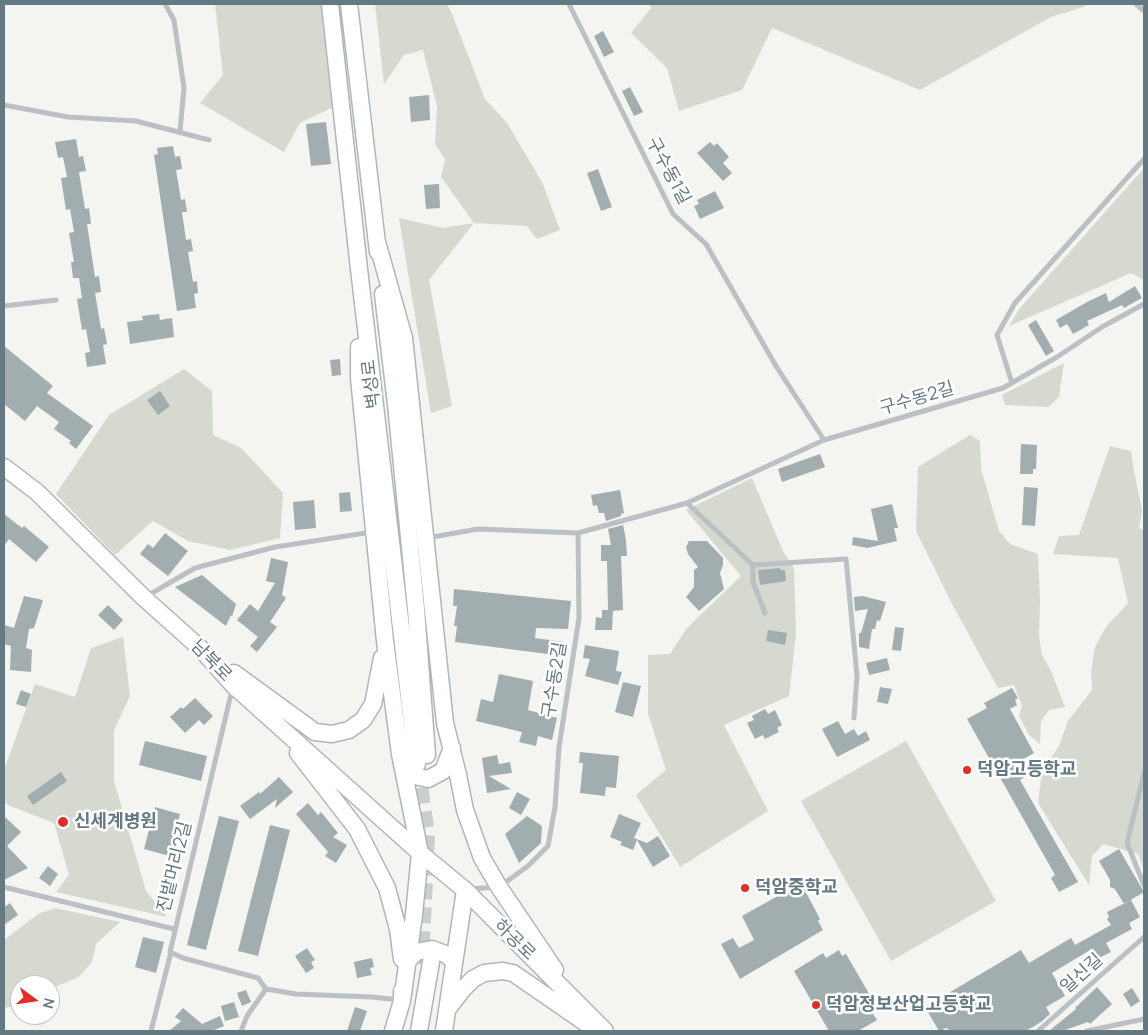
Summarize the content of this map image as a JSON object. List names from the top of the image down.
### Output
{
  "streets": {
    "main road": ["벽성로", "남북로", "하공로"],
    "street": [
      "구수동1길",
      "구수동2길",
      "진밭머리2길",
      "일신길"
    ]
  },
  "crossings": [
    ["구수동1길", "구수동2길"],
    ["남북로", "진밭머리2길"],
    ["남북로", "하공로"]
  ],
  "places": [
    "덕암고등학교",
    "신세계병원",
    "덕암중학교",
    "덕암정보산업고등학교"
  ],
  "north": "right"
}
